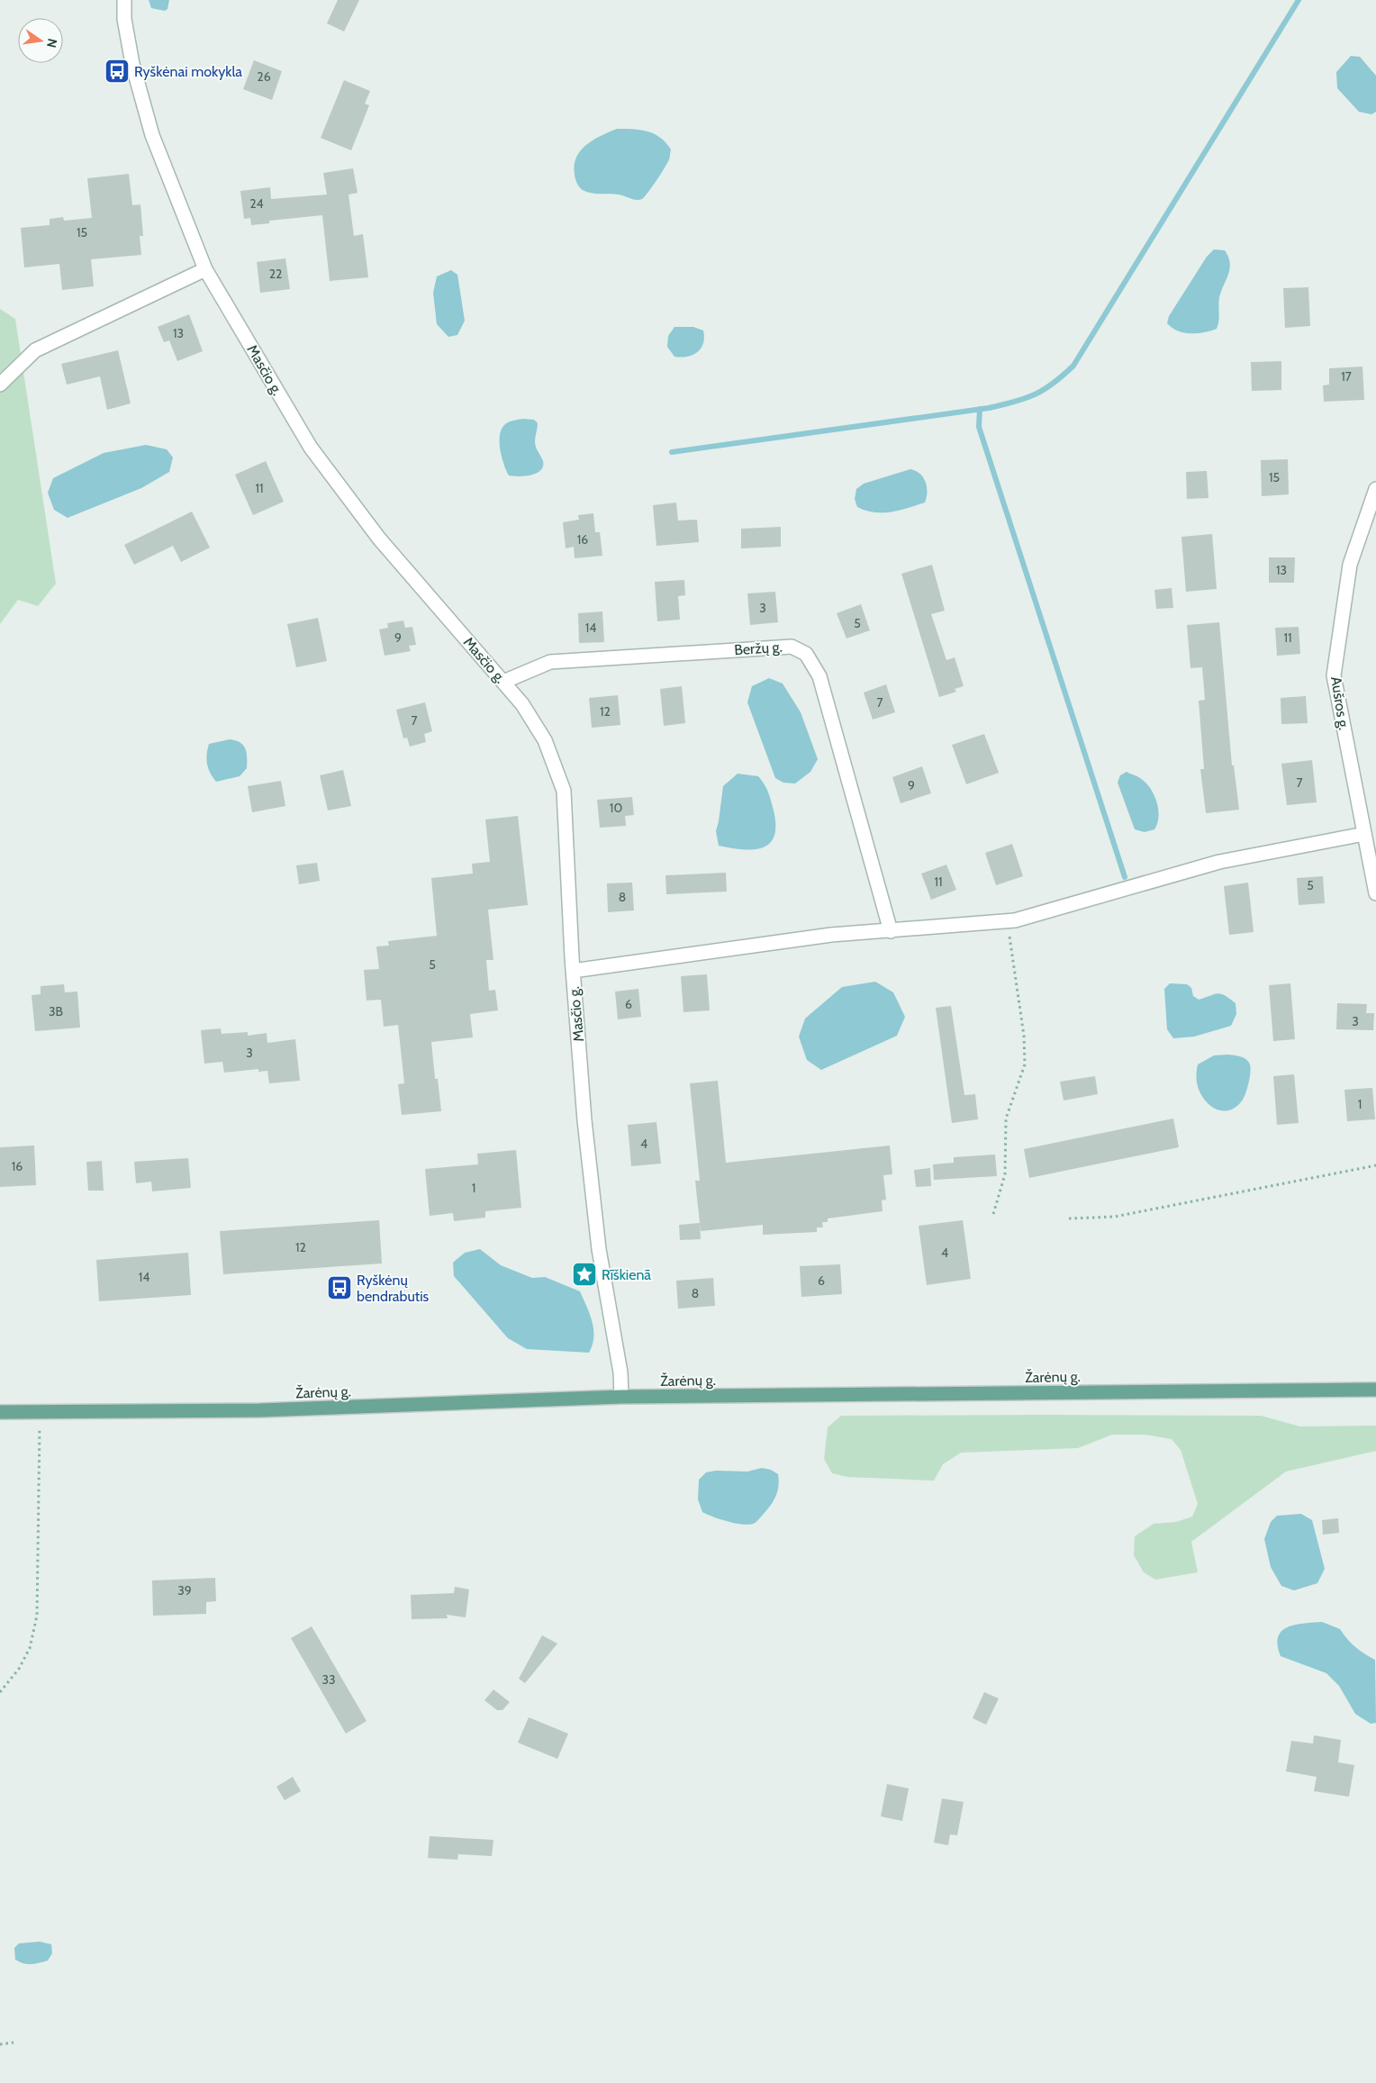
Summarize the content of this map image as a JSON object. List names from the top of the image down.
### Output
{
  "streets": {
    "main road": ["Žarėnų g."],
    "street": ["Masčio g.", "Beržų g.", "Aušros g."]
  },
  "crossings": [
    ["Masčio g.", "Beržų g."],
    ["Masčio g.", "Žarėnų g."]
  ],
  "places": {
    "bus stop": ["Ryškėnai mokykla", "Ryškėnų bendrabutis"],
    "place": ["Rīškienā"]
  },
  "house_numbers": [
    "26",
    "24",
    "15",
    "22",
    "13",
    "17",
    "15",
    "11",
    "16",
    "13",
    "3",
    "5",
    "14",
    "9",
    "11",
    "7",
    "12",
    "7",
    "7",
    "9",
    "10",
    "11",
    "5",
    "8",
    "5",
    "6",
    "3B",
    "3",
    "3",
    "1",
    "4",
    "16",
    "1",
    "12",
    "4",
    "14",
    "6",
    "8",
    "39",
    "33"
  ],
  "north": "right"
}
